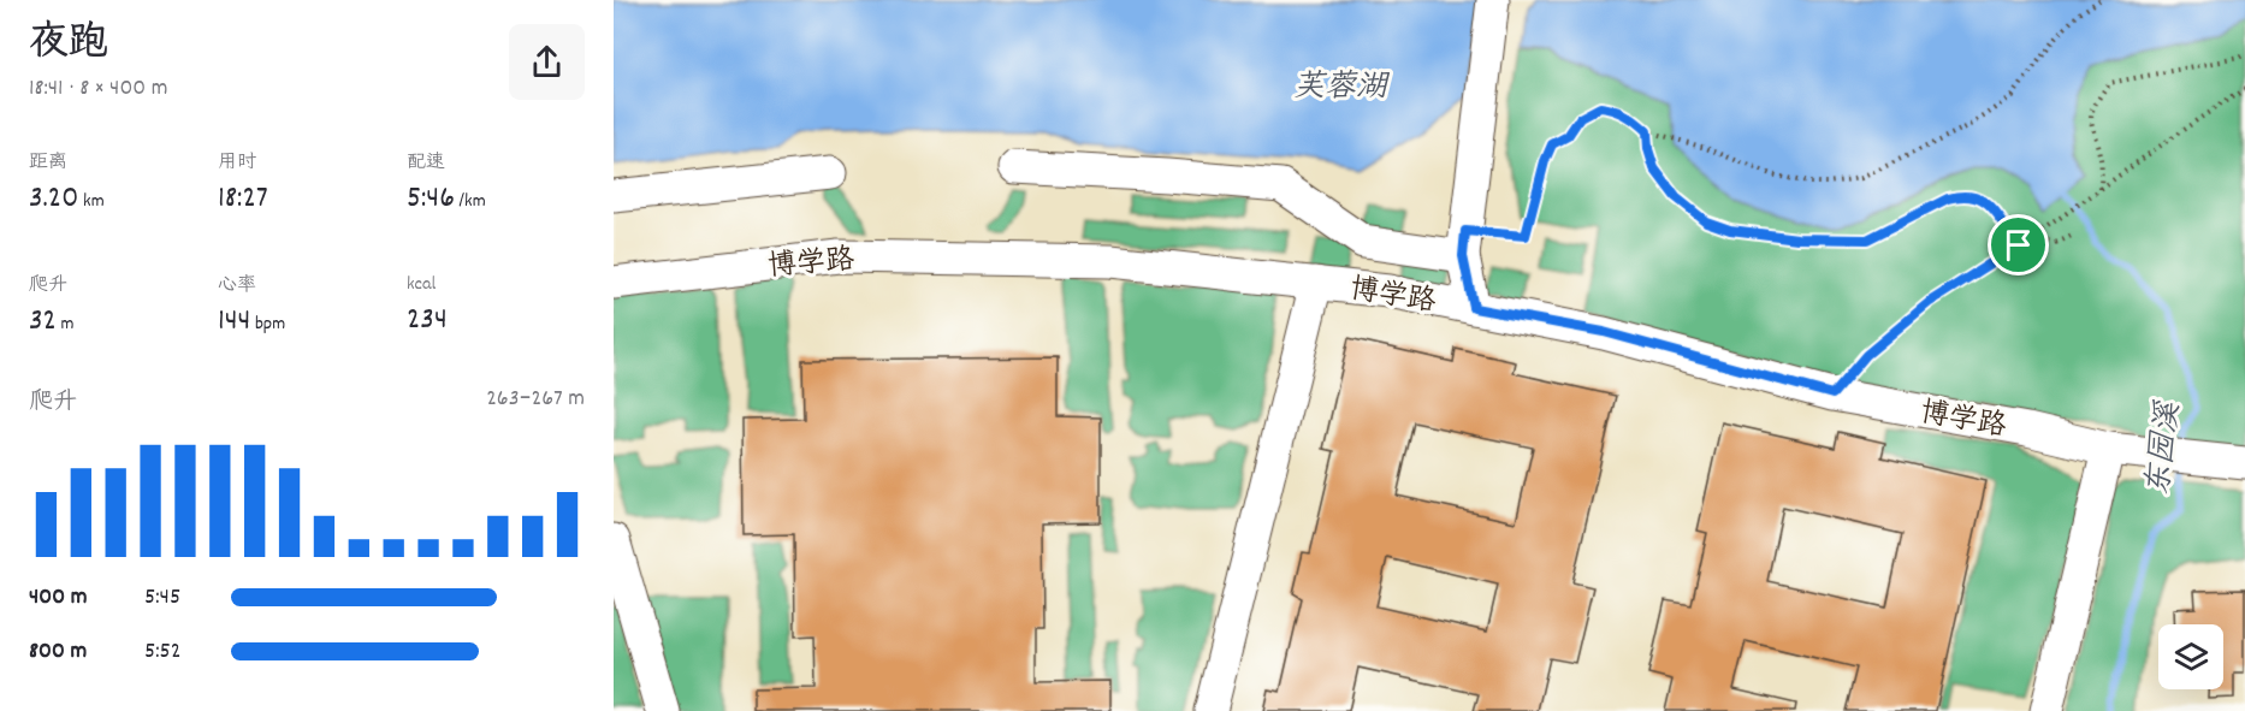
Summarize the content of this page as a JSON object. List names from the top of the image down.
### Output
{
  "streets": {
    "street": ["博学路"]
  },
  "water": ["芙蓉湖", "东园溪"],
  "page": {
    "heading": ["夜跑", "18:41 · 8 × 400 m"],
    "stats": [
      ["距离", "3.20 km"],
      ["用时", "18:27"],
      ["配速", "5:46 /km"],
      ["爬升", "32 m"],
      ["心率", "144 bpm"],
      ["kcal", "234"]
    ],
    "chart": ["爬升", "263–267 m"],
    "list": [
      {
        "name": "400 m",
        "note": "5:45"
      },
      {
        "name": "800 m",
        "note": "5:52"
      }
    ]
  }
}
